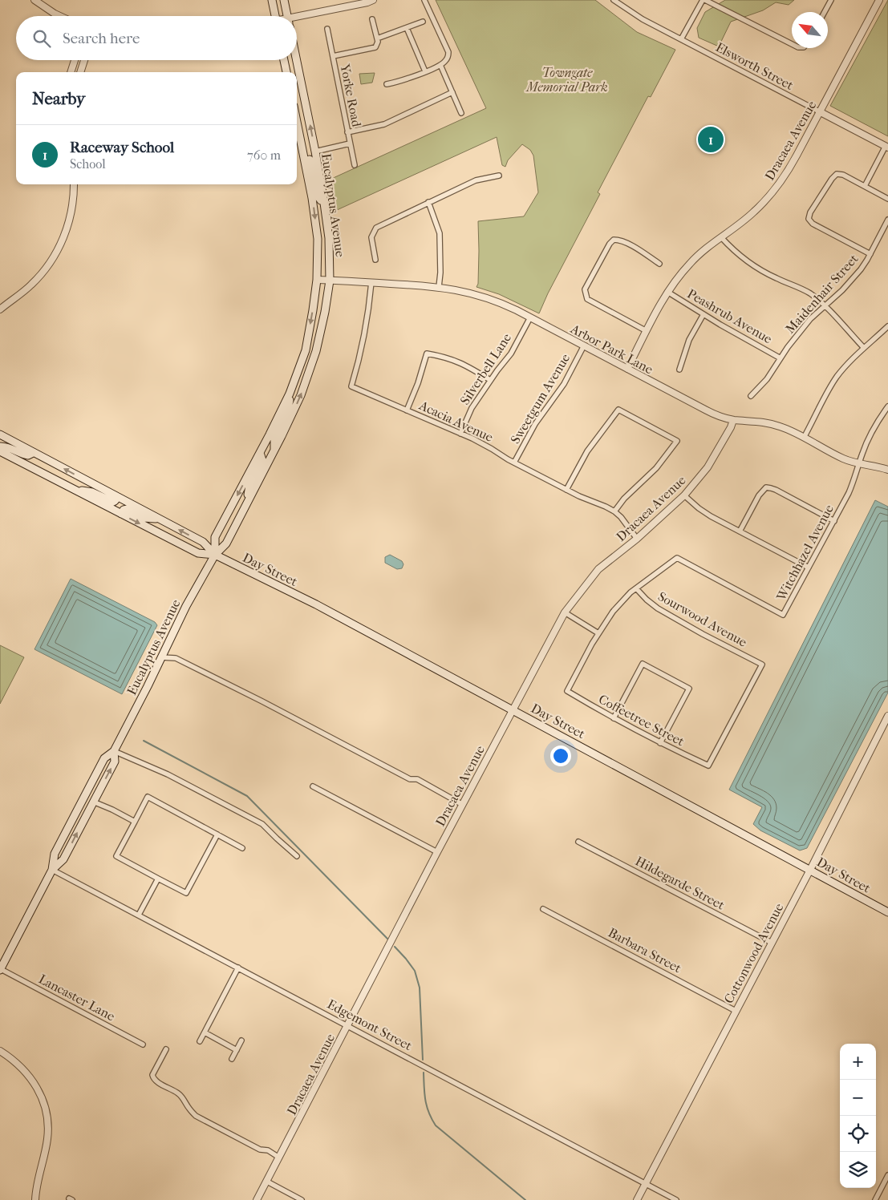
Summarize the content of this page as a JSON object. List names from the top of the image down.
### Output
{
  "streets": {
    "main road": ["Eucalyptus Avenue", "Day Street"],
    "street": [
      "Elsworth Street",
      "Yorke Road",
      "Dracaea Avenue",
      "Maidenhair Street",
      "Peashrub Avenue",
      "Arbor Park Lane",
      "Silverbell Lane",
      "Sweetgum Avenue",
      "Acacia Avenue",
      "Witchhazel Avenue",
      "Sourwood Avenue",
      "Coffeetree Street",
      "Hildegarde Street",
      "Barbara Street",
      "Cottonwood Avenue",
      "Lancaster Lane",
      "Edgemont Street"
    ]
  },
  "crossings": [
    ["Elsworth Street", "Dracaea Avenue"],
    ["Dracaea Avenue", "Peashrub Avenue"],
    ["Dracaea Avenue", "Arbor Park Lane"],
    ["Dracaea Avenue", "Acacia Avenue"],
    ["Dracaea Avenue", "Day Street"],
    ["Dracaea Avenue", "Edgemont Street"],
    ["Eucalyptus Avenue", "Arbor Park Lane"],
    ["Eucalyptus Avenue", "Day Street"],
    ["Eucalyptus Avenue", "Lancaster Lane"],
    ["Eucalyptus Avenue", "Edgemont Street"],
    ["Maidenhair Street", "Peashrub Avenue"],
    ["Arbor Park Lane", "Silverbell Lane"],
    ["Arbor Park Lane", "Sweetgum Avenue"],
    ["Arbor Park Lane", "Acacia Avenue"],
    ["Arbor Park Lane", "Witchhazel Avenue"],
    ["Silverbell Lane", "Acacia Avenue"],
    ["Sweetgum Avenue", "Acacia Avenue"],
    ["Witchhazel Avenue", "Sourwood Avenue"],
    ["Witchhazel Avenue", "Coffeetree Street"],
    ["Day Street", "Cottonwood Avenue"],
    ["Sourwood Avenue", "Coffeetree Street"],
    ["Hildegarde Street", "Cottonwood Avenue"],
    ["Barbara Street", "Cottonwood Avenue"],
    ["Cottonwood Avenue", "Edgemont Street"]
  ],
  "parks": ["Towngate Memorial Park"],
  "north": "top left",
  "page": {
    "search": "Search here",
    "heading": "Nearby",
    "list": [
      {
        "mark": "1",
        "name": "Raceway School",
        "note": "School",
        "value": "760 m"
      }
    ],
    "pins": "1",
    "map_buttons": ["+", "−"]
  }
}
